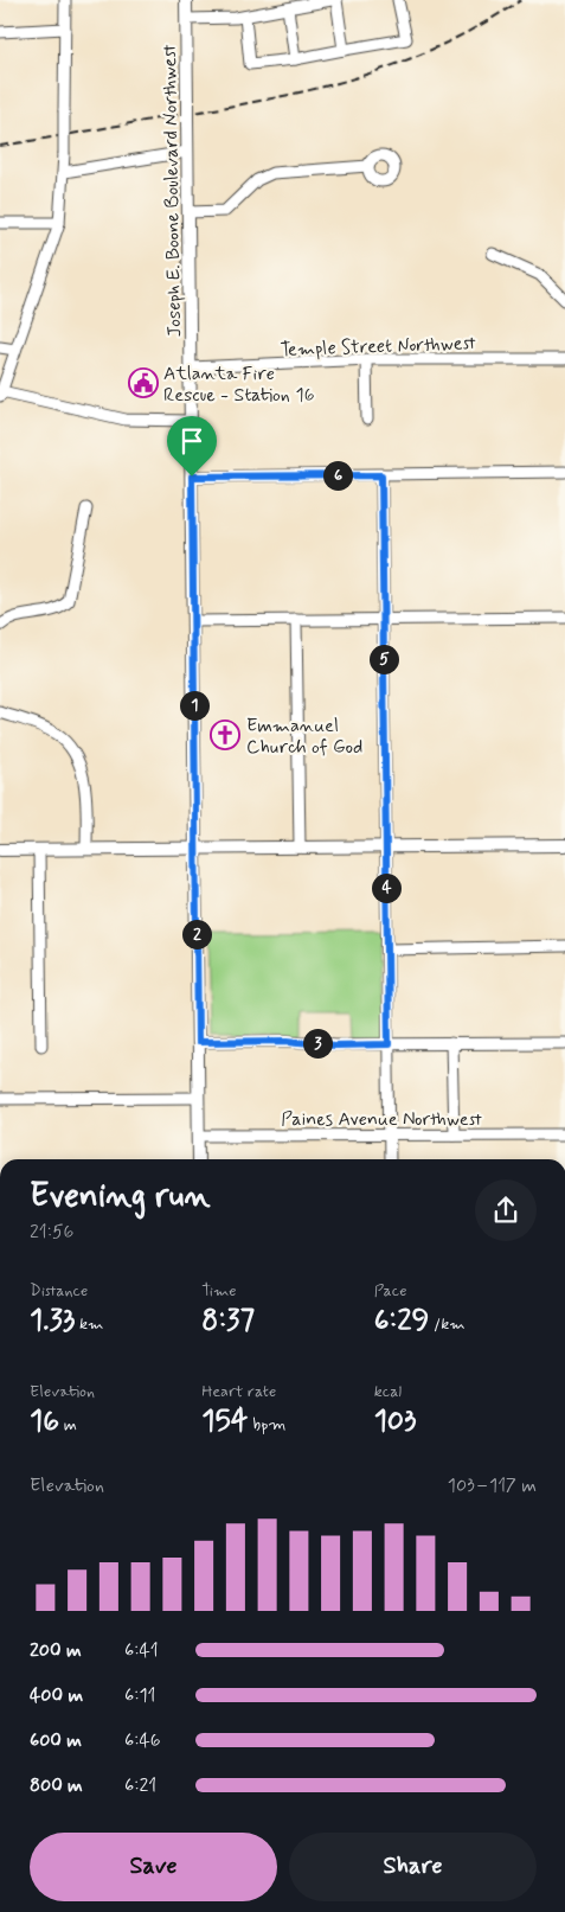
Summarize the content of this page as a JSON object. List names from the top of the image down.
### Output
{
  "streets": {
    "main road": ["Joseph E. Boone Boulevard Northwest"],
    "street": ["Temple Street Northwest", "Paines Avenue Northwest"]
  },
  "crossings": [
    ["Joseph E. Boone Boulevard Northwest", "Temple Street Northwest"],
    ["Joseph E. Boone Boulevard Northwest", "Paines Avenue Northwest"]
  ],
  "places": {
    "public building": ["Atlanta Fire Rescue - Station 16"],
    "church": ["Emmanuel Church of God"]
  },
  "page": {
    "pins": [
      "6",
      "5",
      "1",
      "4",
      "2",
      "3"
    ],
    "heading": ["Evening run", "21:56"],
    "stats": [
      ["Distance", "1.33 km"],
      ["Time", "8:37"],
      ["Pace", "6:29 /km"],
      ["Elevation", "16 m"],
      ["Heart rate", "154 bpm"],
      ["kcal", "103"]
    ],
    "chart": ["Elevation", "103–117 m"],
    "list": [
      {
        "name": "200 m",
        "note": "6:41"
      },
      {
        "name": "400 m",
        "note": "6:11"
      },
      {
        "name": "600 m",
        "note": "6:46"
      },
      {
        "name": "800 m",
        "note": "6:21"
      }
    ],
    "buttons": ["Save", "Share"]
  }
}
